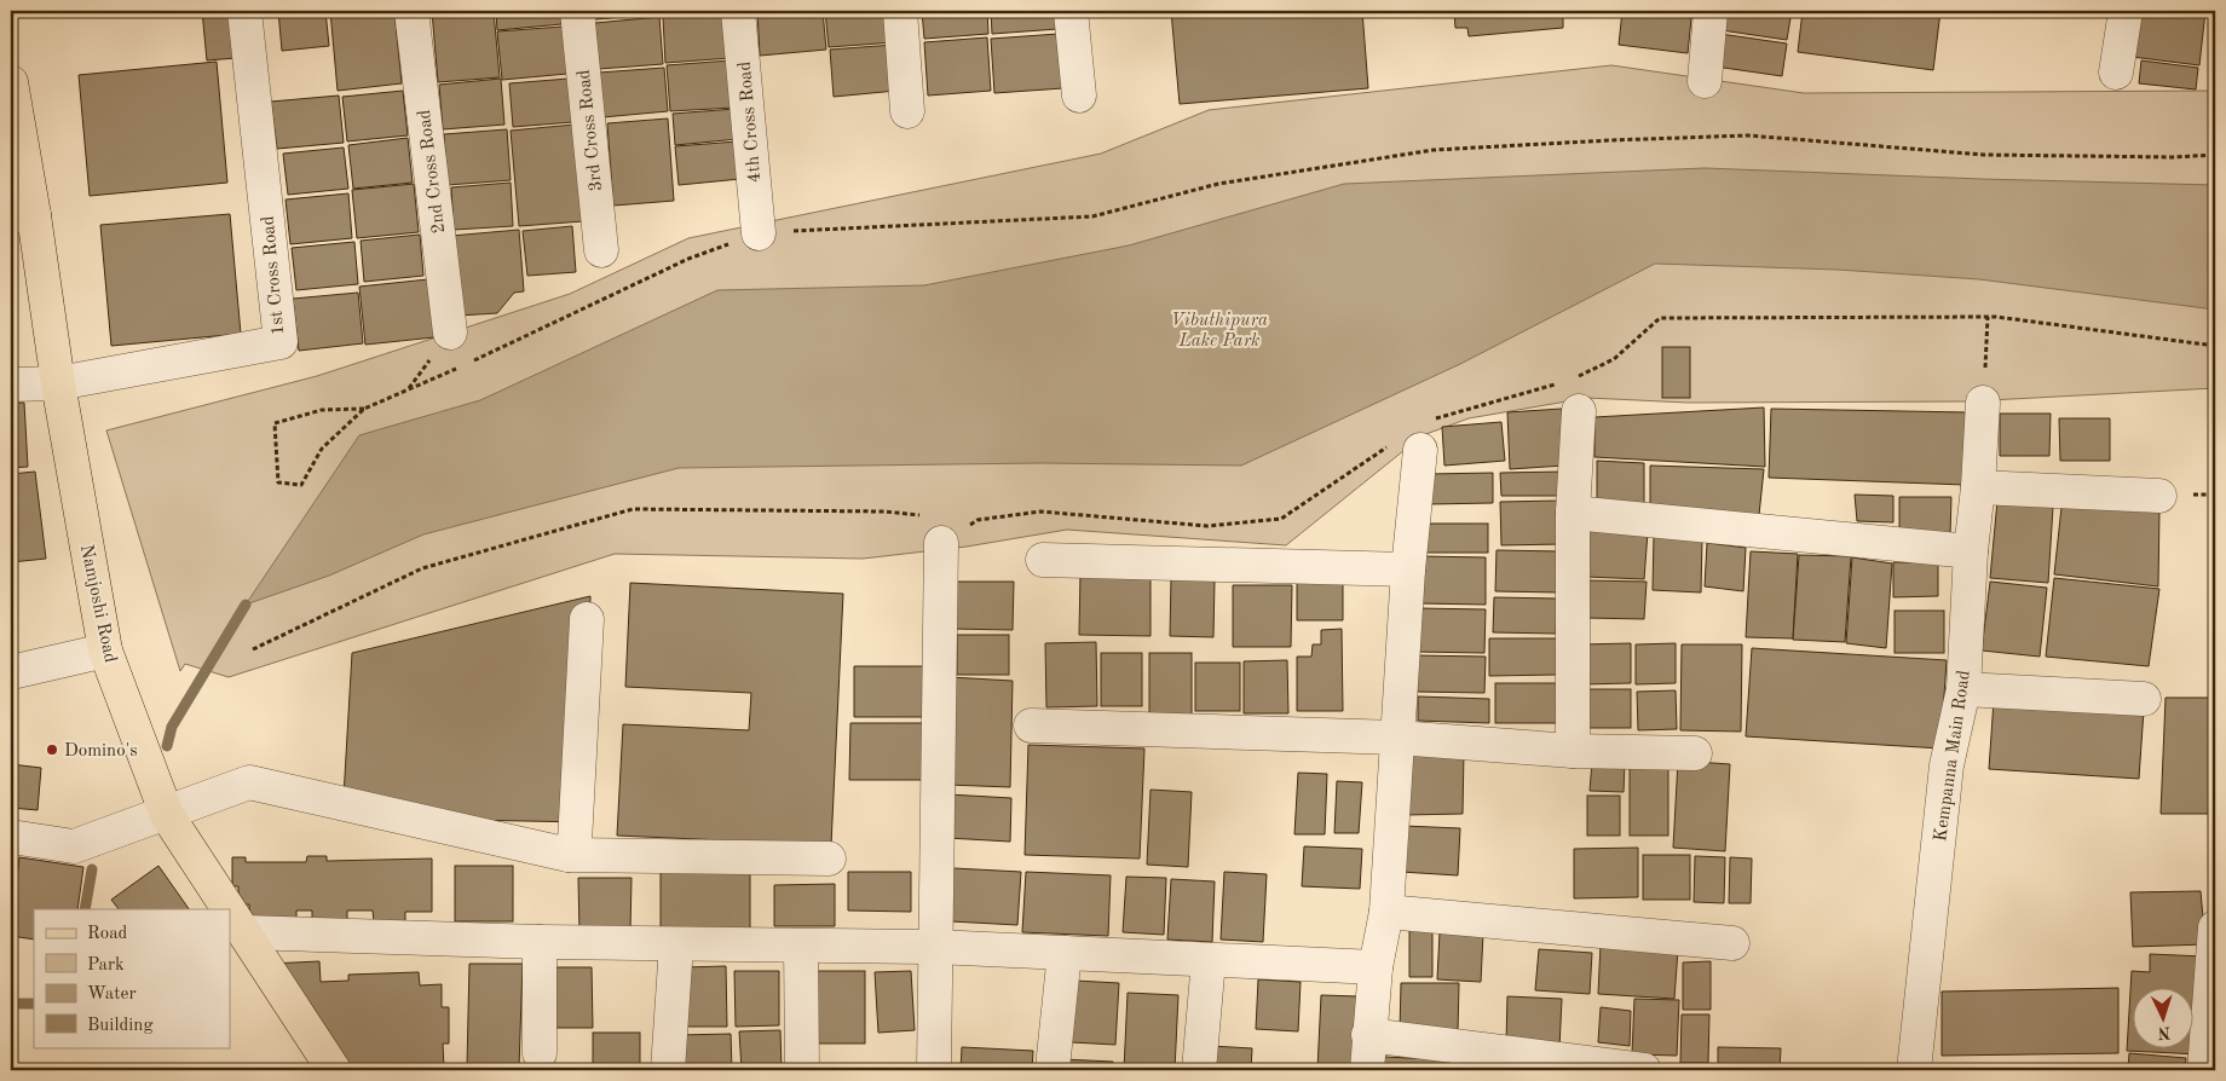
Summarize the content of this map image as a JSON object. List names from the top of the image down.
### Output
{
  "streets": {
    "main road": ["Namjoshi Road"],
    "street": [
      "4th Cross Road",
      "3rd Cross Road",
      "2nd Cross Road",
      "1st Cross Road",
      "Kempanna Main Road"
    ]
  },
  "crossings": [
    ["1st Cross Road", "Namjoshi Road"]
  ],
  "parks": ["Vibuthipura Lake Park"],
  "places": ["Domino's"],
  "legend": [
    "Road",
    "Park",
    "Water",
    "Building"
  ],
  "north": "bottom"
}
